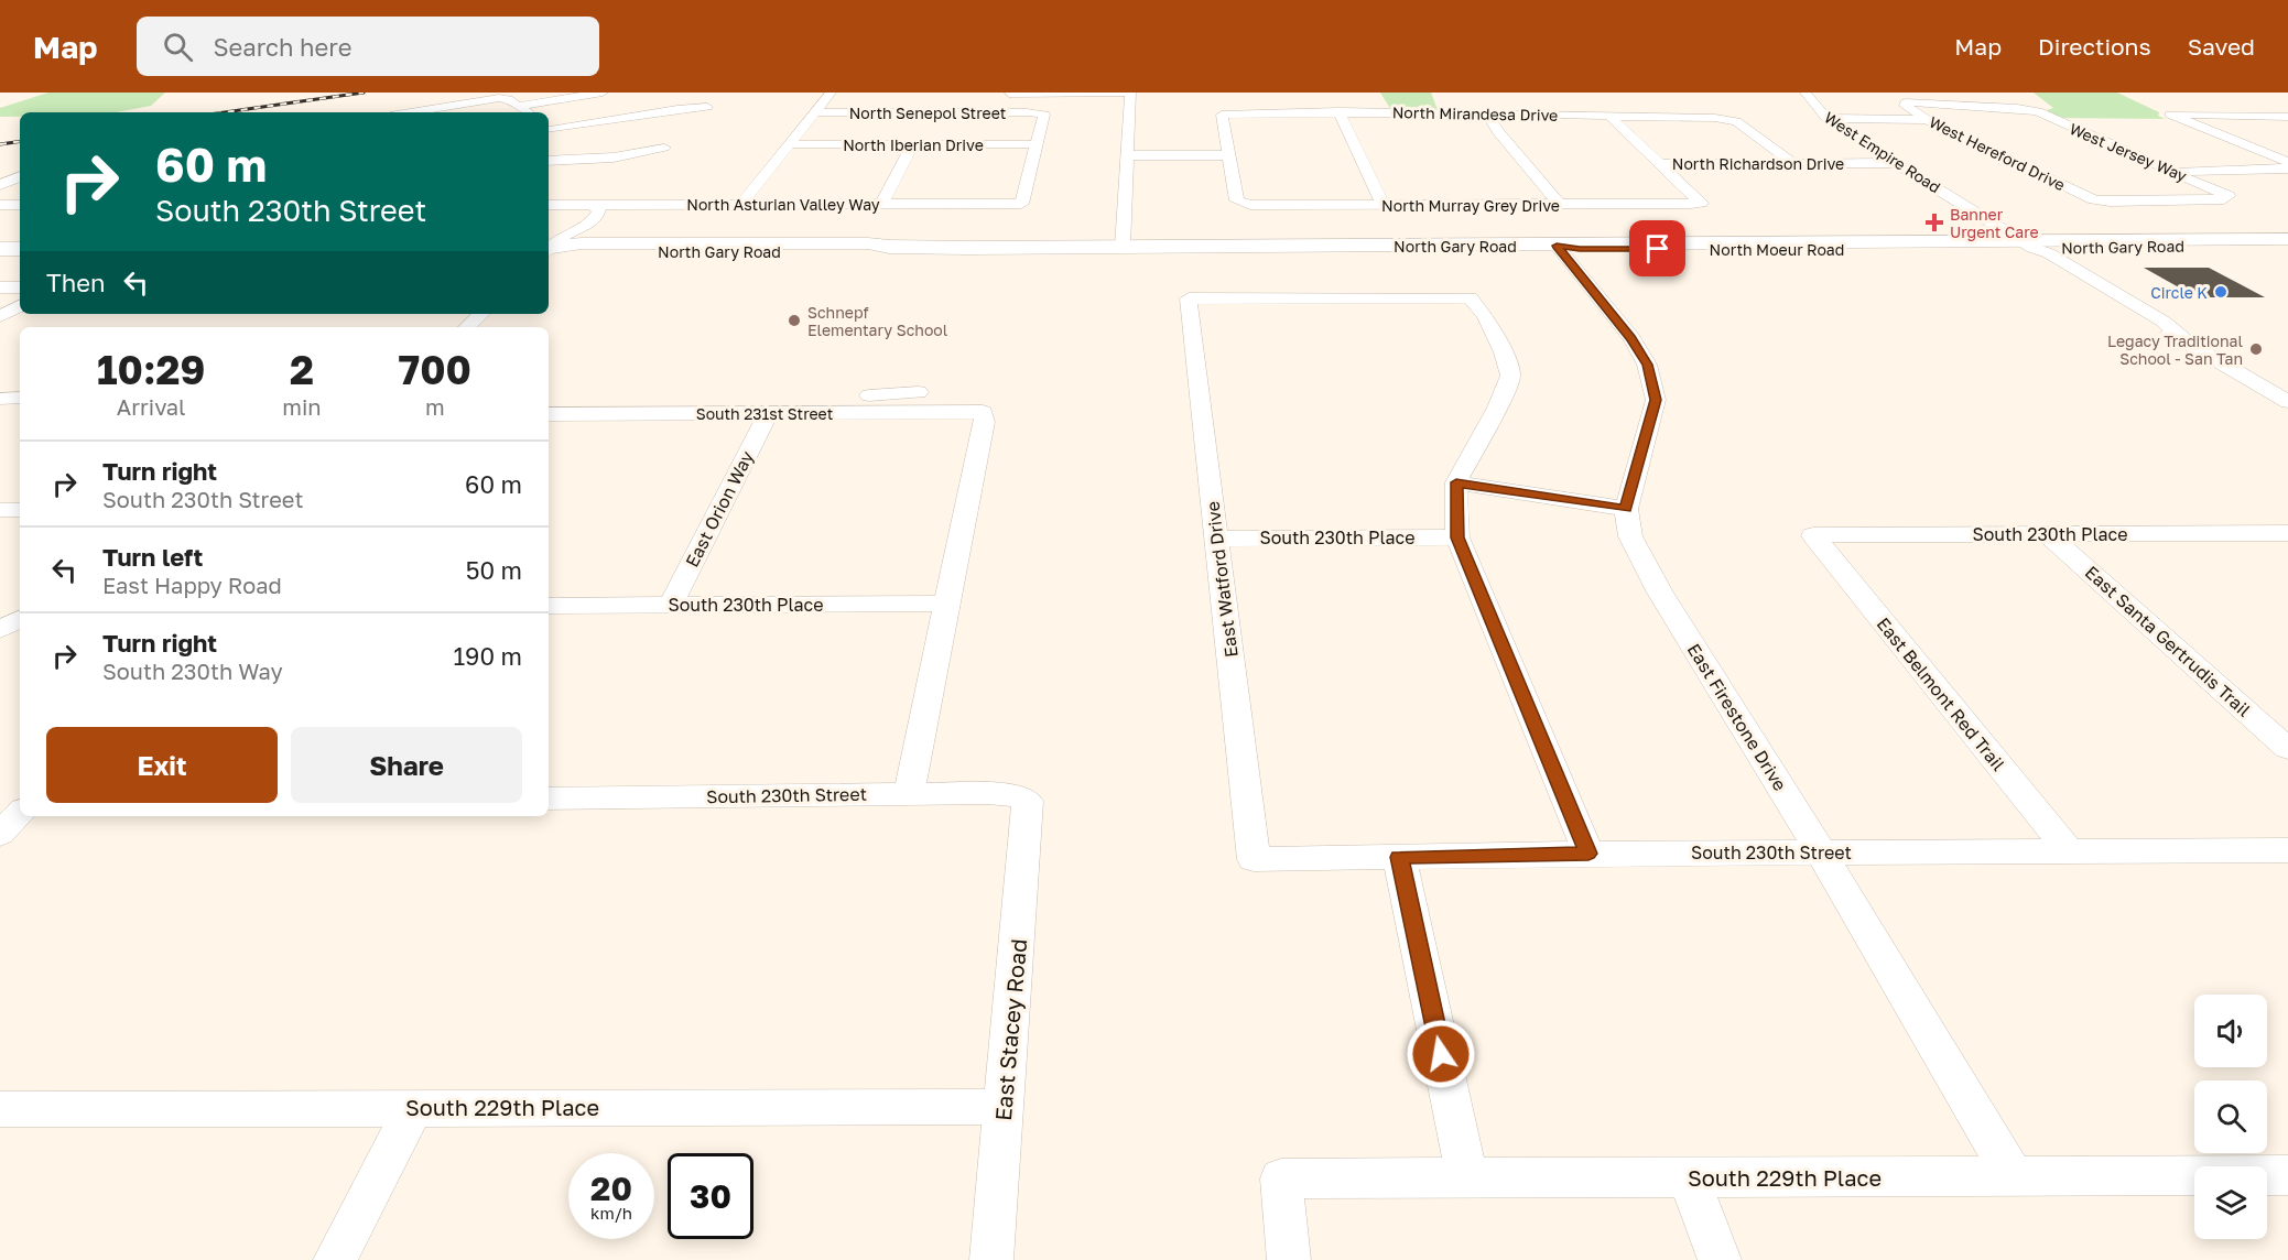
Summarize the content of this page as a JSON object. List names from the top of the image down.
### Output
{
  "streets": {
    "main road": ["North Gary Road", "North Moeur Road"],
    "street": [
      "North Senepol Street",
      "North Mirandesa Drive",
      "North Iberian Drive",
      "West Empire Road",
      "West Jersey Way",
      "West Hereford Drive",
      "North Richardson Drive",
      "North Asturian Valley Way",
      "North Murray Grey Drive",
      "South 231st Street",
      "East Orion Way",
      "South 230th Place",
      "East Watford Drive",
      "East Santa Gertrudis Trail",
      "East Belmont Red Trail",
      "East Firestone Drive",
      "South 230th Street",
      "East Stacey Road",
      "South 229th Place"
    ]
  },
  "crossings": [
    ["North Senepol Street", "North Iberian Drive"],
    ["North Senepol Street", "North Asturian Valley Way"],
    ["North Mirandesa Drive", "North Richardson Drive"],
    ["North Mirandesa Drive", "North Murray Grey Drive"],
    ["North Iberian Drive", "North Asturian Valley Way"],
    ["West Empire Road", "North Richardson Drive"],
    ["West Empire Road", "North Gary Road"],
    ["West Jersey Way", "West Hereford Drive"],
    ["North Richardson Drive", "North Murray Grey Drive"],
    ["North Gary Road", "North Moeur Road"],
    ["North Gary Road", "East Firestone Drive"],
    ["North Moeur Road", "East Firestone Drive"],
    ["South 231st Street", "East Orion Way"],
    ["South 231st Street", "South 230th Place"],
    ["East Orion Way", "South 230th Place"],
    ["South 230th Place", "East Watford Drive"],
    ["South 230th Place", "East Santa Gertrudis Trail"],
    ["South 230th Place", "East Belmont Red Trail"],
    ["East Watford Drive", "South 230th Street"],
    ["East Belmont Red Trail", "South 230th Street"],
    ["East Firestone Drive", "South 230th Street"],
    ["East Firestone Drive", "South 229th Place"],
    ["South 230th Street", "East Stacey Road"],
    ["East Stacey Road", "South 229th Place"]
  ],
  "places": {
    "health": ["Banner Urgent Care"],
    "other": ["Circle K", "Schnepf Elementary School", "Legacy Traditional School - San Tan"]
  },
  "page": {
    "header": "Map",
    "search": "Search here",
    "nav": ["Map", "Directions", "Saved"],
    "turn": ["60 m", "South 230th Street"],
    "then": "Then",
    "eta": [
      "10:29",
      "Arrival",
      "2",
      "min",
      "700",
      "m"
    ],
    "list": [
      {
        "name": "Turn right",
        "note": "South 230th Street",
        "value": "60 m"
      },
      {
        "name": "Turn left",
        "note": "East Happy Road",
        "value": "50 m"
      },
      {
        "name": "Turn right",
        "note": "South 230th Way",
        "value": "190 m"
      }
    ],
    "buttons": ["Exit", "Share"],
    "speed": "20 km/h",
    "limit": "30"
  }
}
